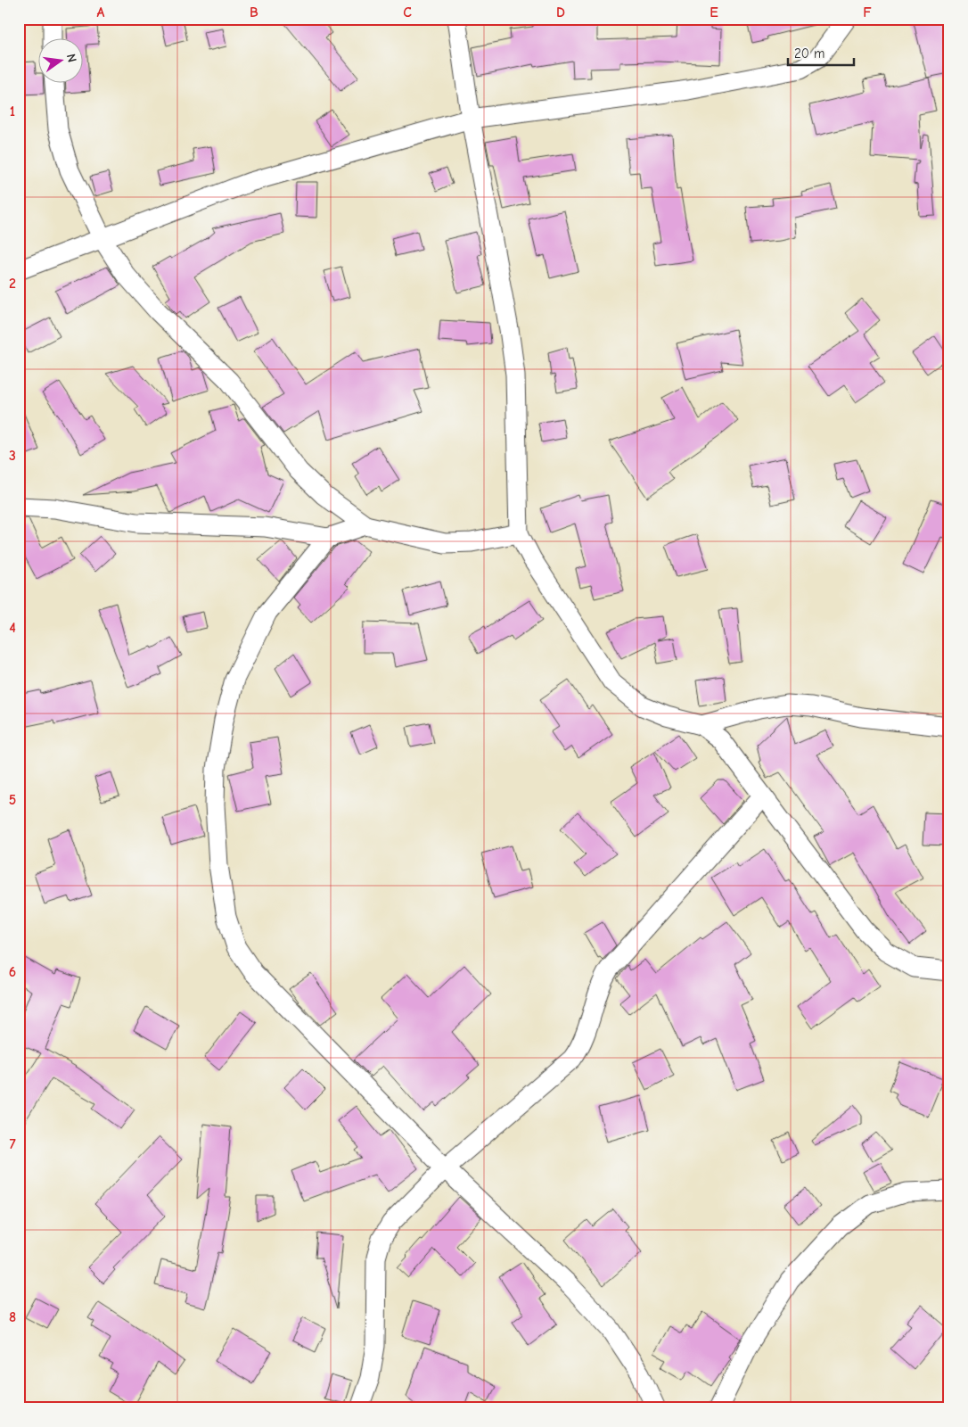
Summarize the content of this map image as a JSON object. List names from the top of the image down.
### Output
{
  "scale_bar": "20 m",
  "north": "right",
  "grid": {
    "columns": [
      "A",
      "B",
      "C",
      "D",
      "E",
      "F"
    ],
    "rows": [
      "1",
      "2",
      "3",
      "4",
      "5",
      "6",
      "7",
      "8"
    ]
  }
}
